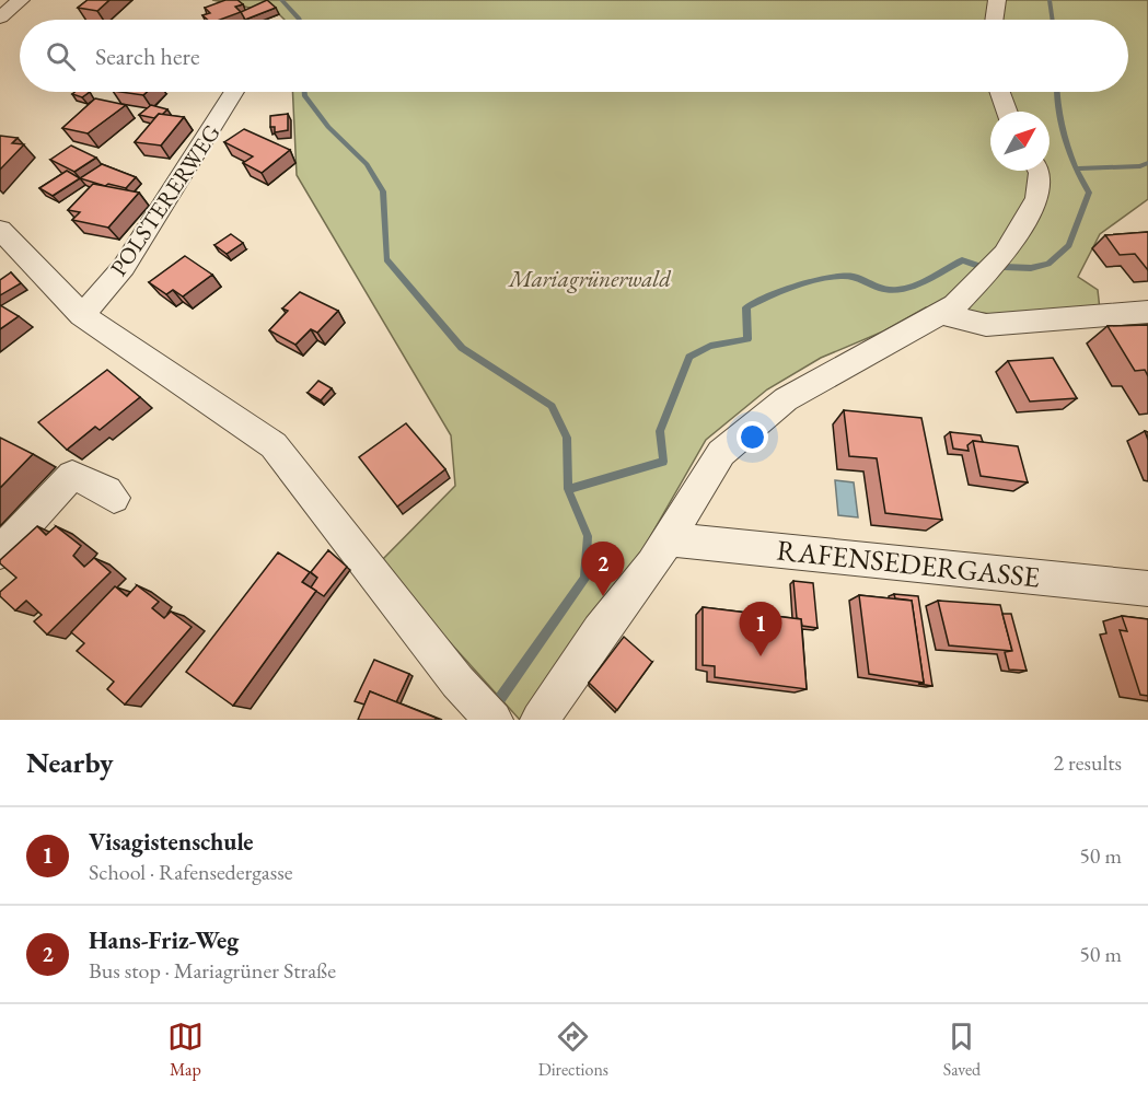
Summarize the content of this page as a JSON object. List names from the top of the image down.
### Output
{
  "streets": {
    "street": ["POLSTERERWEG", "RAFENSEDERGASSE"]
  },
  "parks": ["Mariagrünerwald"],
  "north": "top right",
  "page": {
    "search": "Search here",
    "pins": ["2", "1"],
    "heading": ["Nearby", "2 results"],
    "list": [
      {
        "mark": "1",
        "name": "Visagistenschule",
        "note": "School · Rafensedergasse",
        "value": "50 m"
      },
      {
        "mark": "2",
        "name": "Hans-Friz-Weg",
        "note": "Bus stop · Mariagrüner Straße",
        "value": "50 m"
      }
    ],
    "nav": ["Map", "Directions", "Saved"]
  }
}
